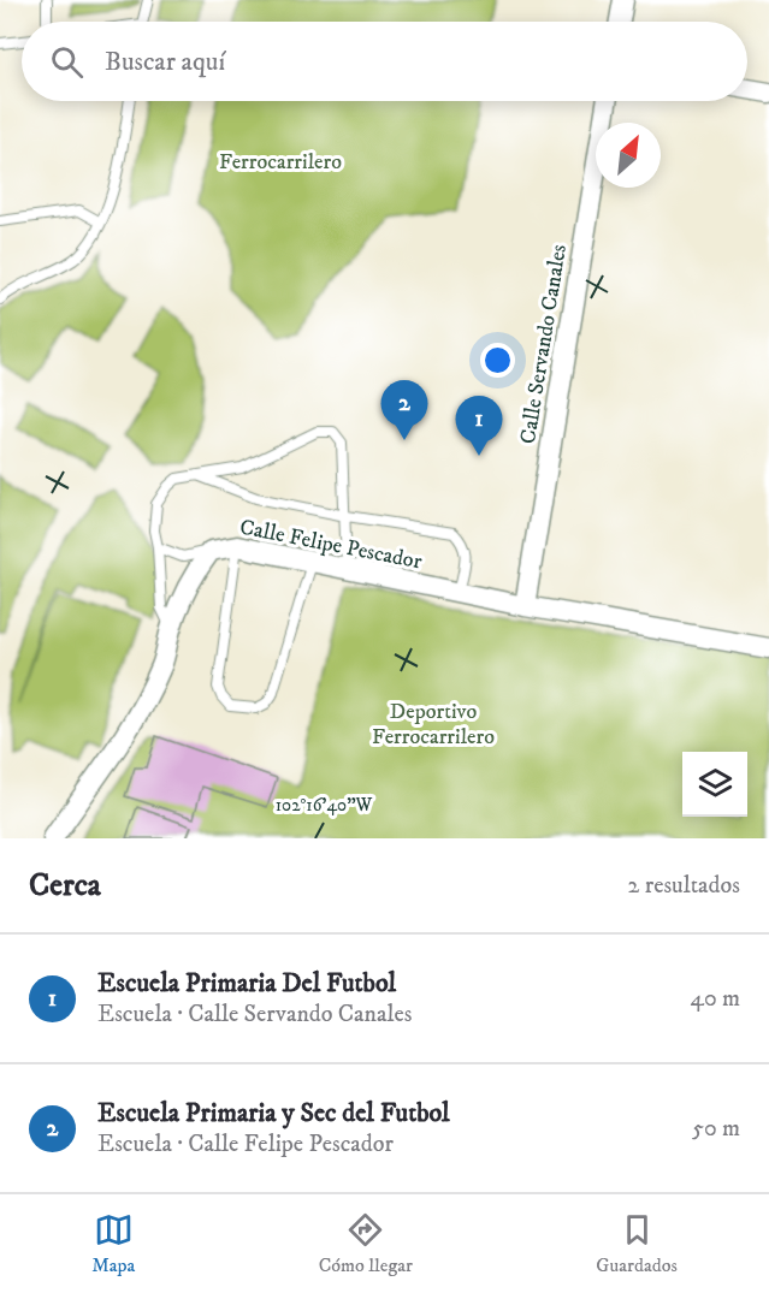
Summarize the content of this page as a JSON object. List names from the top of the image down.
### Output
{
  "streets": {
    "street": ["Calle Servando Canales", "Calle Felipe Pescador"]
  },
  "crossings": [
    ["Calle Servando Canales", "Calle Felipe Pescador"]
  ],
  "parks": ["Ferrocarrilero", "Deportivo Ferrocarrilero"],
  "north": "top right",
  "page": {
    "search": "Buscar aquí",
    "pins": ["2", "1"],
    "heading": ["Cerca", "2 resultados"],
    "list": [
      {
        "mark": "1",
        "name": "Escuela Primaria Del Futbol",
        "note": "Escuela · Calle Servando Canales",
        "value": "40 m"
      },
      {
        "mark": "2",
        "name": "Escuela Primaria y Sec del Futbol",
        "note": "Escuela · Calle Felipe Pescador",
        "value": "50 m"
      }
    ],
    "nav": ["Mapa", "Cómo llegar", "Guardados"]
  },
  "coordinates": ["102°16'40\"W"]
}
